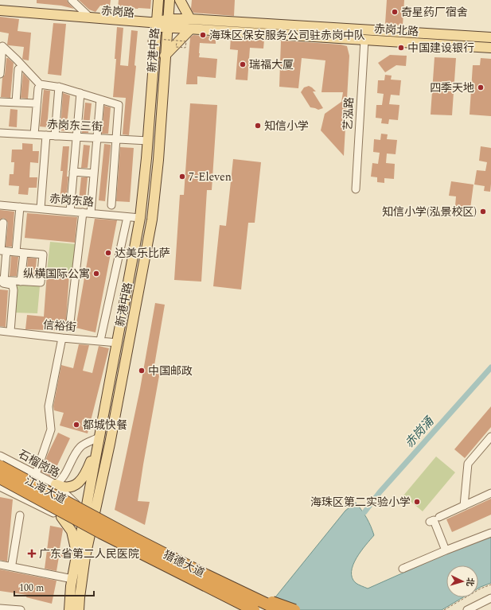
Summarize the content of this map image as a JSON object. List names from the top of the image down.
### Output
{
  "streets": {
    "highway": ["江海大道", "猎德大道"],
    "main road": ["赤岗路", "赤岗北路", "新港中路"],
    "street": [
      "艺泓路",
      "赤岗东三街",
      "赤岗东路",
      "信裕街",
      "石榴岗路"
    ]
  },
  "crossings": [
    ["赤岗路", "赤岗北路"],
    ["赤岗路", "新港中路"],
    ["赤岗北路", "新港中路"],
    ["赤岗北路", "艺泓路"],
    ["新港中路", "赤岗东三街"],
    ["新港中路", "赤岗东路"],
    ["新港中路", "信裕街"],
    ["新港中路", "石榴岗路"],
    ["新港中路", "江海大道"],
    ["新港中路", "猎德大道"],
    ["石榴岗路", "江海大道"],
    ["石榴岗路", "猎德大道"],
    ["江海大道", "猎德大道"]
  ],
  "water": ["赤岗涌"],
  "places": {
    "other": [
      "奇星药厂宿舍",
      "海珠区保安服务公司驻赤岗中队",
      "中国建设银行",
      "瑞福大厦",
      "四季天地",
      "知信小学",
      "7-Eleven",
      "知信小学(泓景校区)",
      "达美乐比萨",
      "纵横国际公寓",
      "中国邮政",
      "都城快餐",
      "海珠区第二实验小学"
    ],
    "health": ["广东省第二人民医院"]
  },
  "scale_bar": "100 m",
  "north": "right"
}
